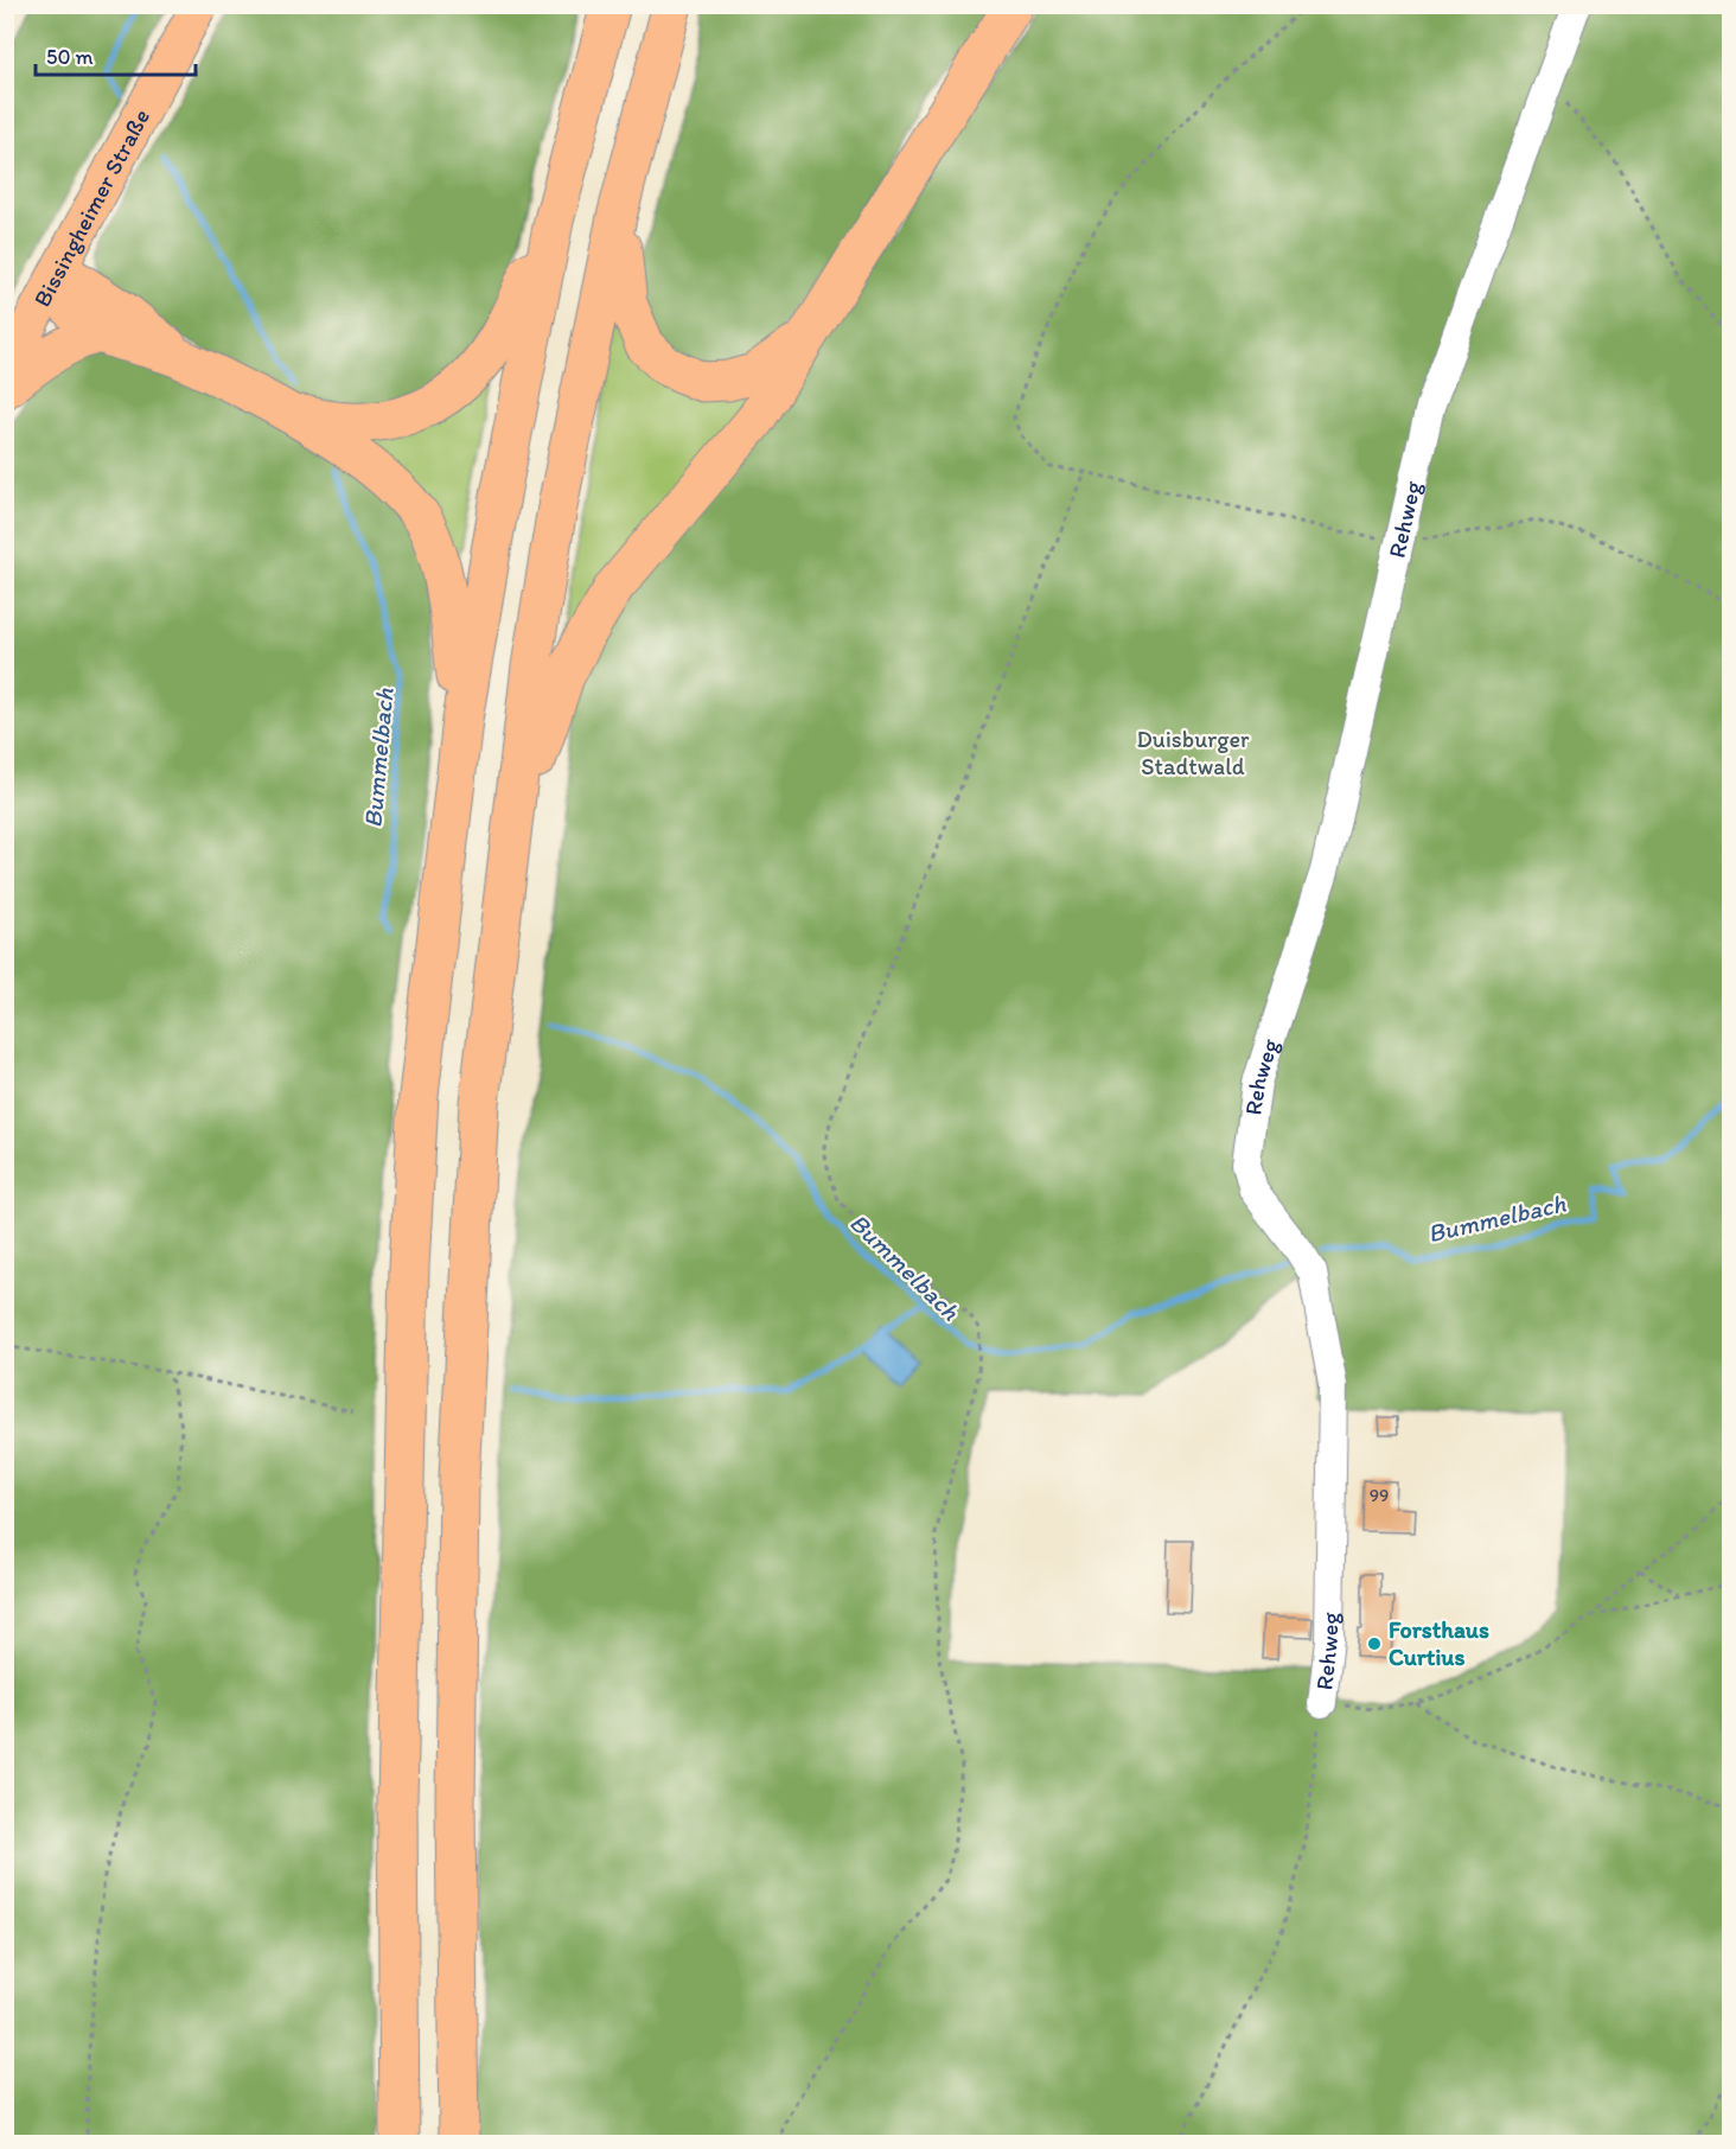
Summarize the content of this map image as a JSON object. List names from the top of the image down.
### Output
{
  "streets": {
    "main road": ["Bissingheimer Straße"],
    "lane": ["Rehweg"]
  },
  "water": ["Bummelbach"],
  "parks": ["Duisburger Stadtwald"],
  "places": ["Forsthaus Curtius"],
  "house_numbers": ["99"],
  "scale_bar": "50 m"
}
